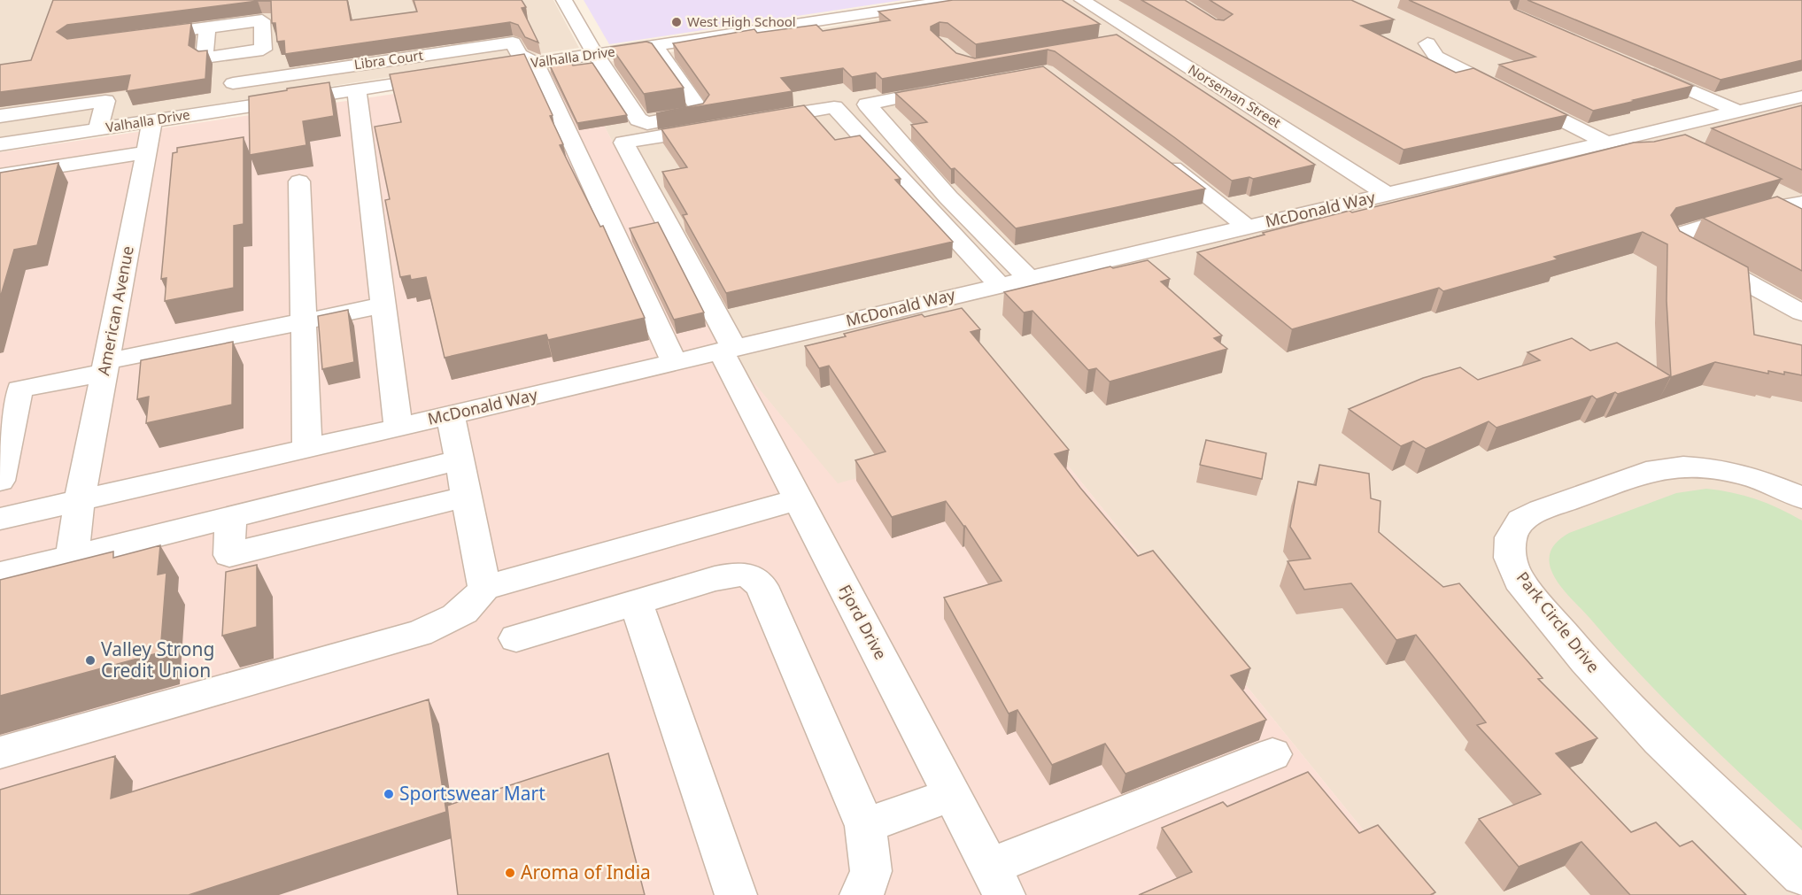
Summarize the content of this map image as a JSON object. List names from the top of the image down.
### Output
{
  "streets": {
    "street": [
      "Valhalla Drive",
      "Libra Court",
      "Norseman Street",
      "McDonald Way",
      "American Avenue",
      "Fjord Drive",
      "Park Circle Drive"
    ]
  },
  "crossings": [
    ["Valhalla Drive", "Libra Court"],
    ["Valhalla Drive", "American Avenue"],
    ["Norseman Street", "McDonald Way"],
    ["McDonald Way", "American Avenue"],
    ["McDonald Way", "Fjord Drive"]
  ],
  "places": [
    "West High School",
    "Valley Strong Credit Union",
    "Sportswear Mart",
    "Aroma of India"
  ]
}
